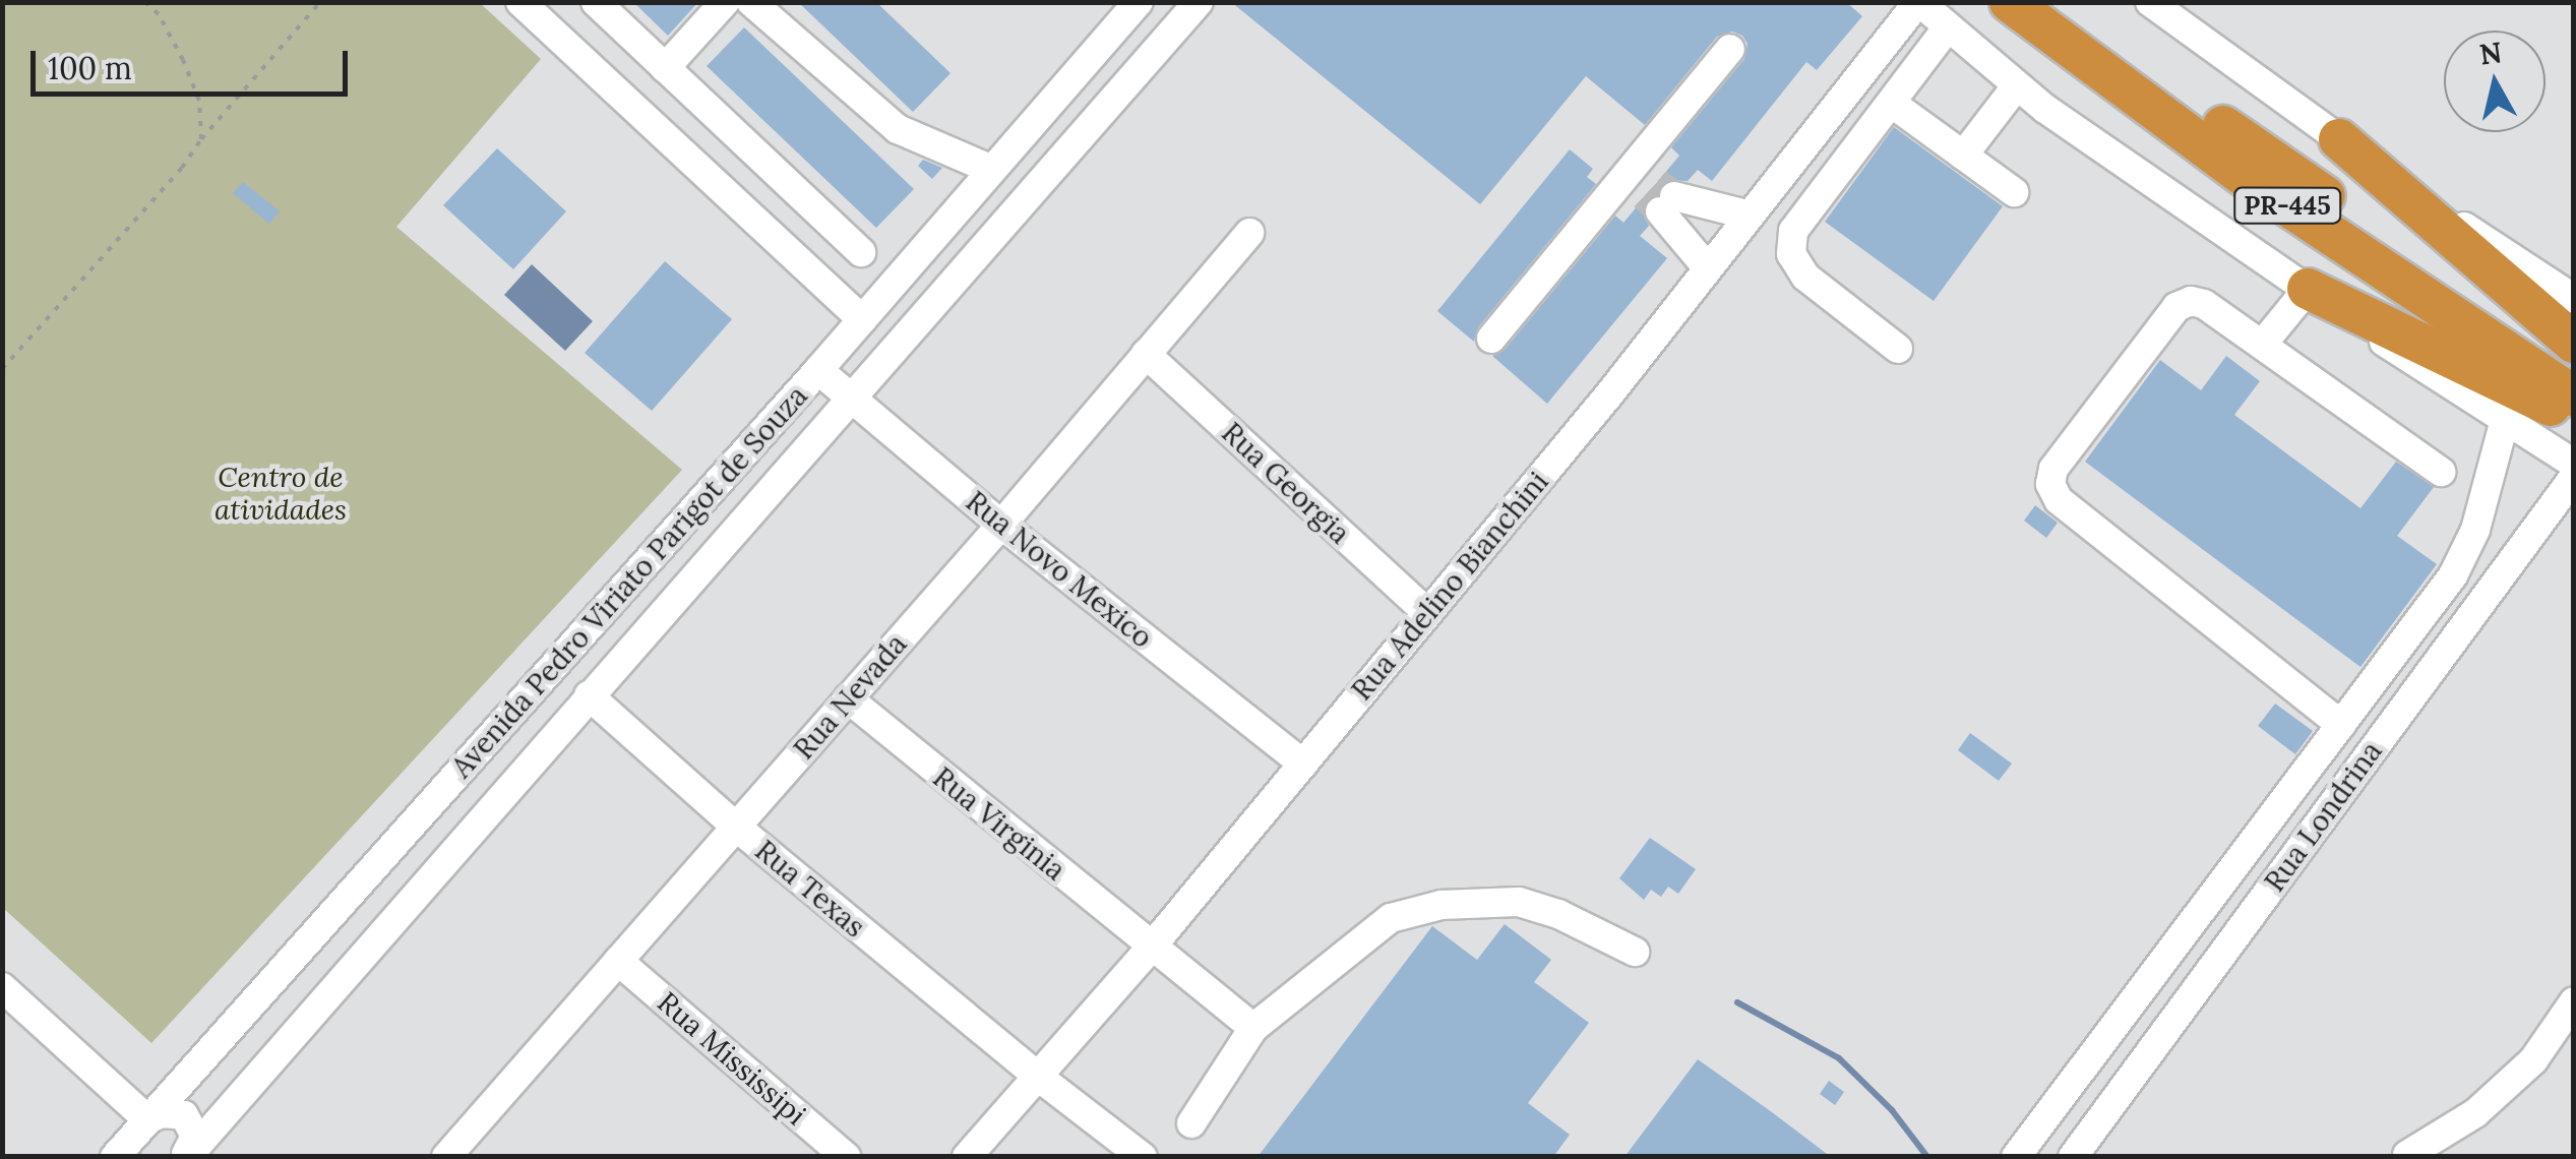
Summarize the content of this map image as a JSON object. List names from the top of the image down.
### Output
{
  "streets": {
    "highway": ["PR-445"],
    "street": [
      "Rua Georgia",
      "Rua Novo Mexico",
      "Avenida Pedro Viriato Parigot de Souza",
      "Rua Adelino Bianchini",
      "Rua Nevada",
      "Rua Londrina",
      "Rua Virginia",
      "Rua Texas",
      "Rua Mississipi"
    ]
  },
  "crossings": [
    ["Rua Georgia", "Rua Adelino Bianchini"],
    ["Rua Georgia", "Rua Nevada"],
    ["Rua Novo Mexico", "Avenida Pedro Viriato Parigot de Souza"],
    ["Rua Novo Mexico", "Rua Adelino Bianchini"],
    ["Rua Novo Mexico", "Rua Nevada"],
    ["Avenida Pedro Viriato Parigot de Souza", "Rua Texas"],
    ["Rua Adelino Bianchini", "Rua Virginia"],
    ["Rua Adelino Bianchini", "Rua Texas"],
    ["Rua Nevada", "Rua Virginia"],
    ["Rua Nevada", "Rua Texas"],
    ["Rua Nevada", "Rua Mississipi"]
  ],
  "parks": ["Centro de atividades"],
  "scale_bar": "100 m",
  "north": "top"
}
